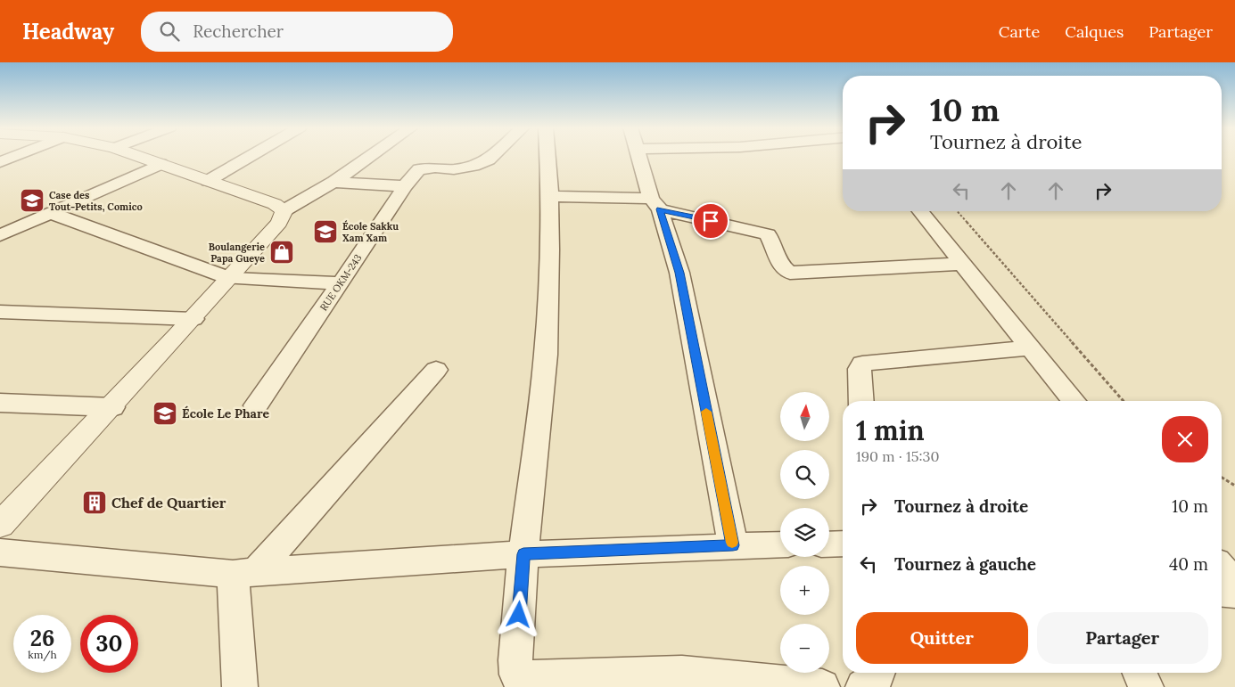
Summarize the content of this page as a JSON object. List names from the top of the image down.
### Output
{
  "streets": {
    "street": ["RUE OKM-243"]
  },
  "places": {
    "school or university": ["Case des Tout-Petits, Comico", "École Sakku Xam Xam", "École Le Phare"],
    "shop": ["Boulangerie Papa Gueye"],
    "building": ["Chef de Quartier"]
  },
  "north": "top",
  "page": {
    "header": "Headway",
    "search": "Rechercher",
    "nav": ["Carte", "Calques", "Partager"],
    "turn": ["10 m", "Tournez à droite"],
    "map_buttons": ["+", "−"],
    "heading": ["1 min", "190 m · 15:30"],
    "list": [
      {
        "name": "Tournez à droite",
        "value": "10 m"
      },
      {
        "name": "Tournez à gauche",
        "value": "40 m"
      }
    ],
    "buttons": ["Quitter", "Partager"],
    "speed": "26 km/h",
    "limit": "30"
  }
}
